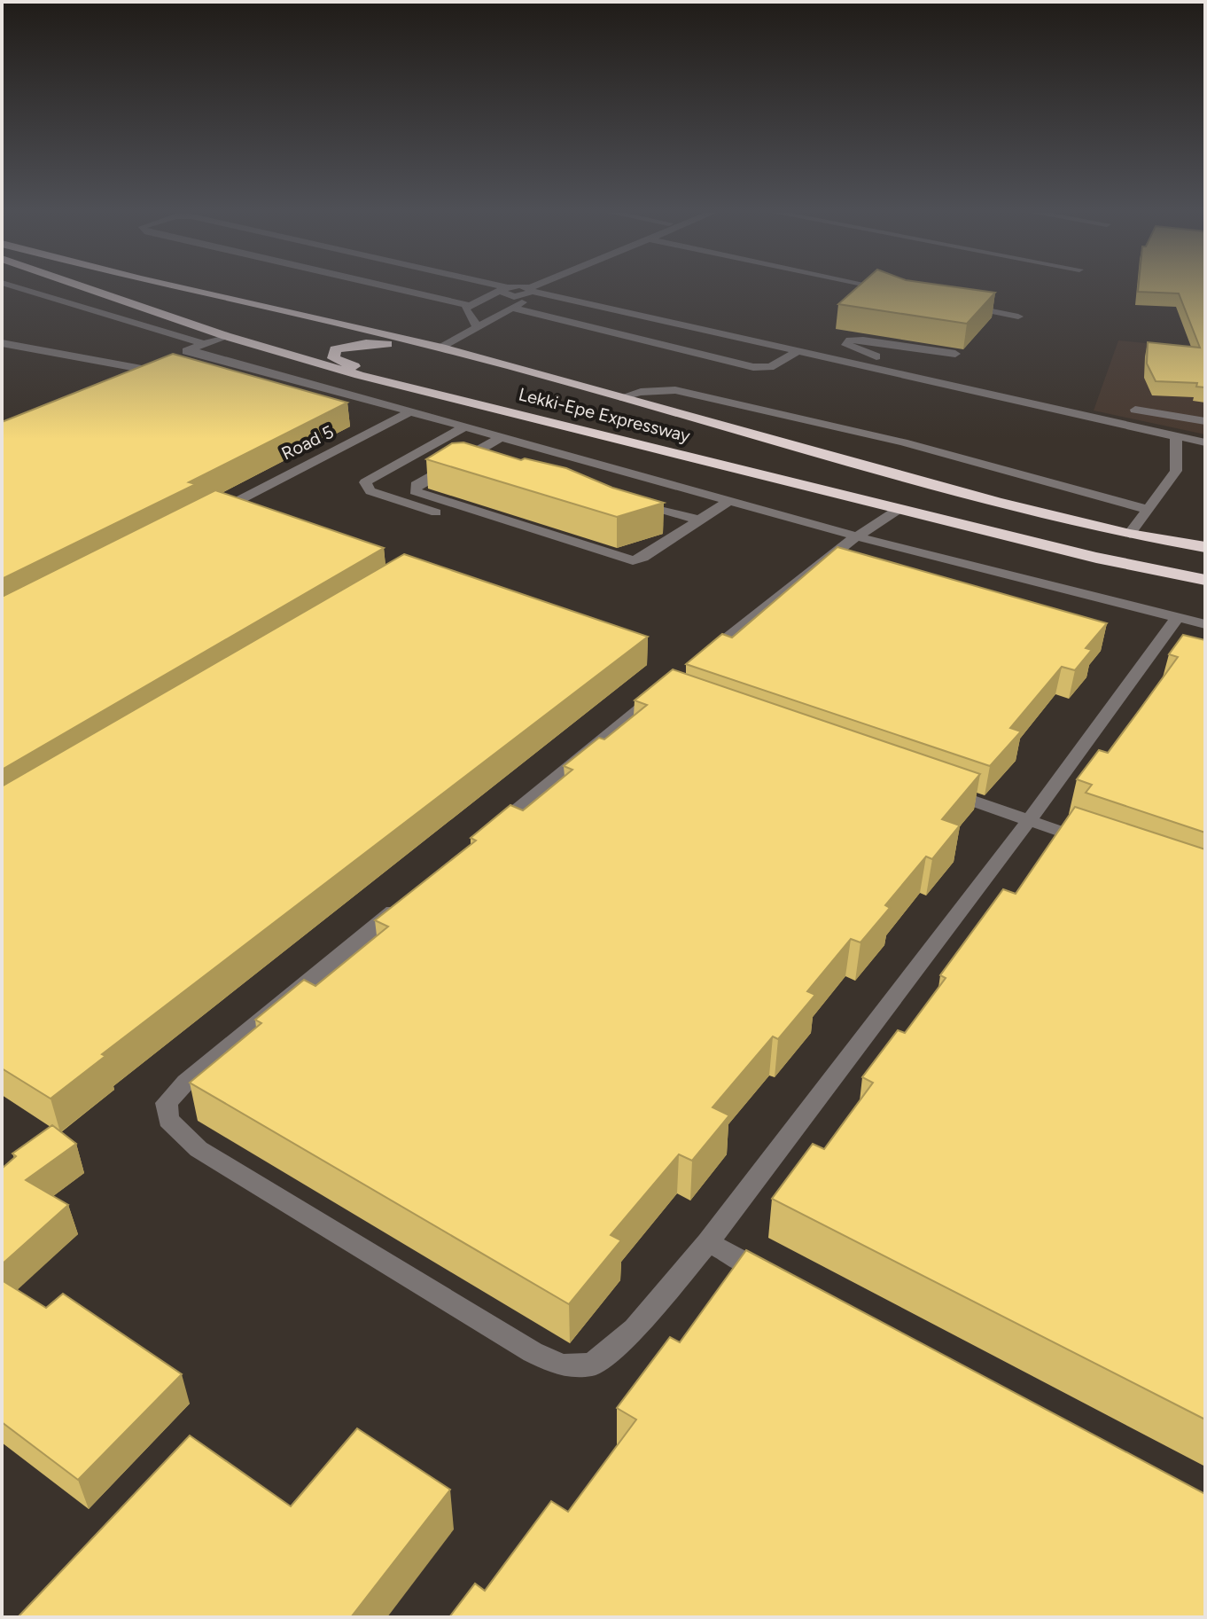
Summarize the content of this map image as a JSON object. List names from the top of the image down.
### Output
{
  "streets": {
    "highway": ["Lekki-Epe Expressway"],
    "street": ["Road 5"]
  }
}
